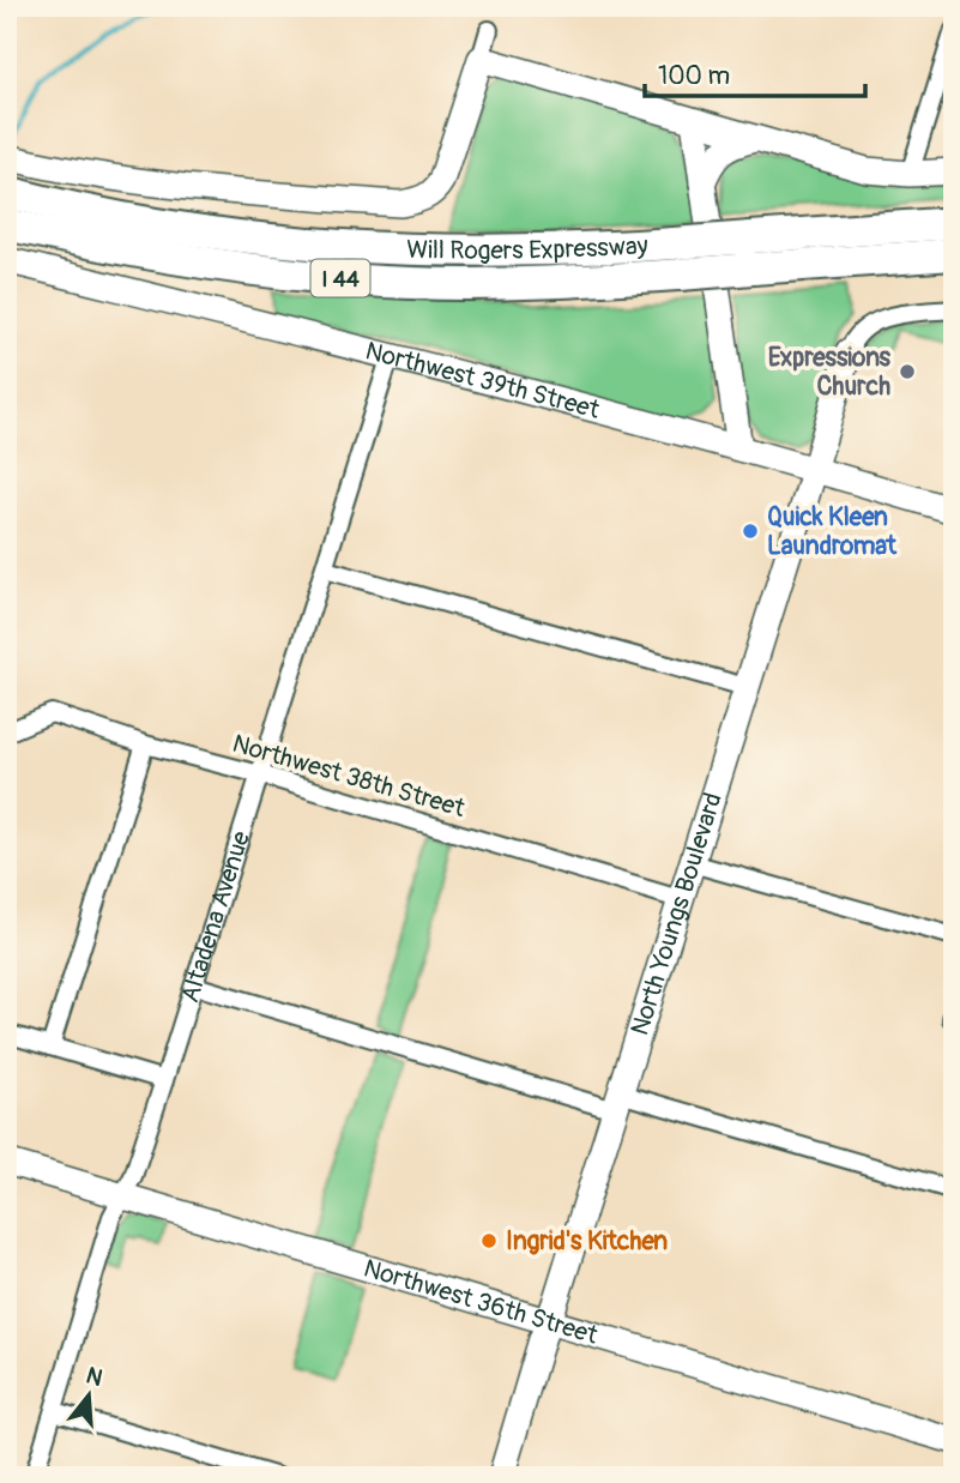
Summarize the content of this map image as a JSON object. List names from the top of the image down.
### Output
{
  "streets": {
    "highway": ["Will Rogers Expressway", "I 44"],
    "main road": ["Northwest 39th Street", "North Youngs Boulevard", "Northwest 36th Street"],
    "street": ["Northwest 38th Street", "Altadena Avenue"]
  },
  "crossings": [
    ["Northwest 39th Street", "North Youngs Boulevard"],
    ["Northwest 39th Street", "Altadena Avenue"],
    ["Northwest 38th Street", "North Youngs Boulevard"],
    ["Northwest 38th Street", "Altadena Avenue"],
    ["North Youngs Boulevard", "Northwest 36th Street"],
    ["Altadena Avenue", "Northwest 36th Street"]
  ],
  "places": ["Expressions Church", "Quick Kleen Laundromat", "Ingrid's Kitchen"],
  "scale_bar": "100 m",
  "north": "top"
}
